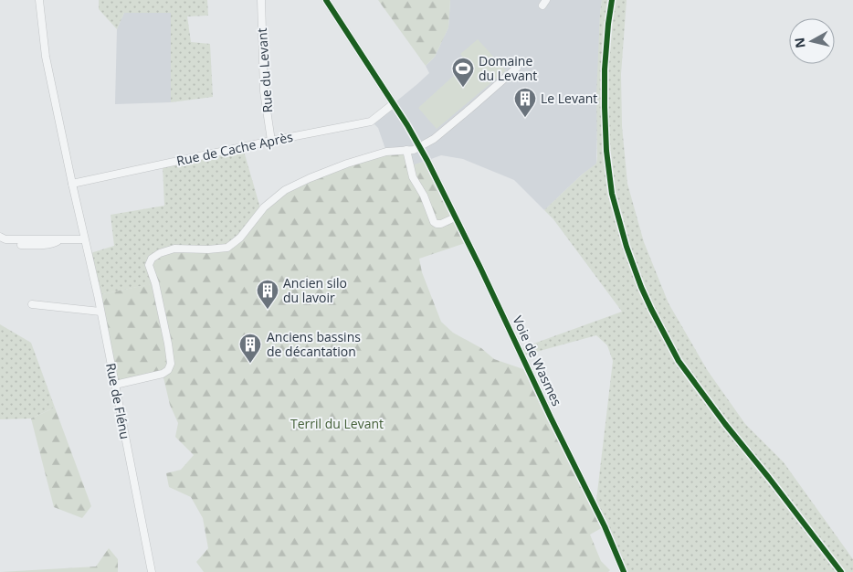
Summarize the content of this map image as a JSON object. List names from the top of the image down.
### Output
{
  "streets": {
    "street": [
      "Rue du Levant",
      "Rue de Cache Après",
      "Voie de Wasmes",
      "Rue de Flénu"
    ]
  },
  "crossings": [
    ["Rue du Levant", "Rue de Cache Après"],
    ["Rue de Cache Après", "Rue de Flénu"]
  ],
  "parks": ["Terril du Levant"],
  "places": {
    "sports": ["Domaine du Levant"],
    "building": ["Le Levant", "Ancien silo du lavoir", "Anciens bassins de décantation"]
  },
  "north": "left"
}
